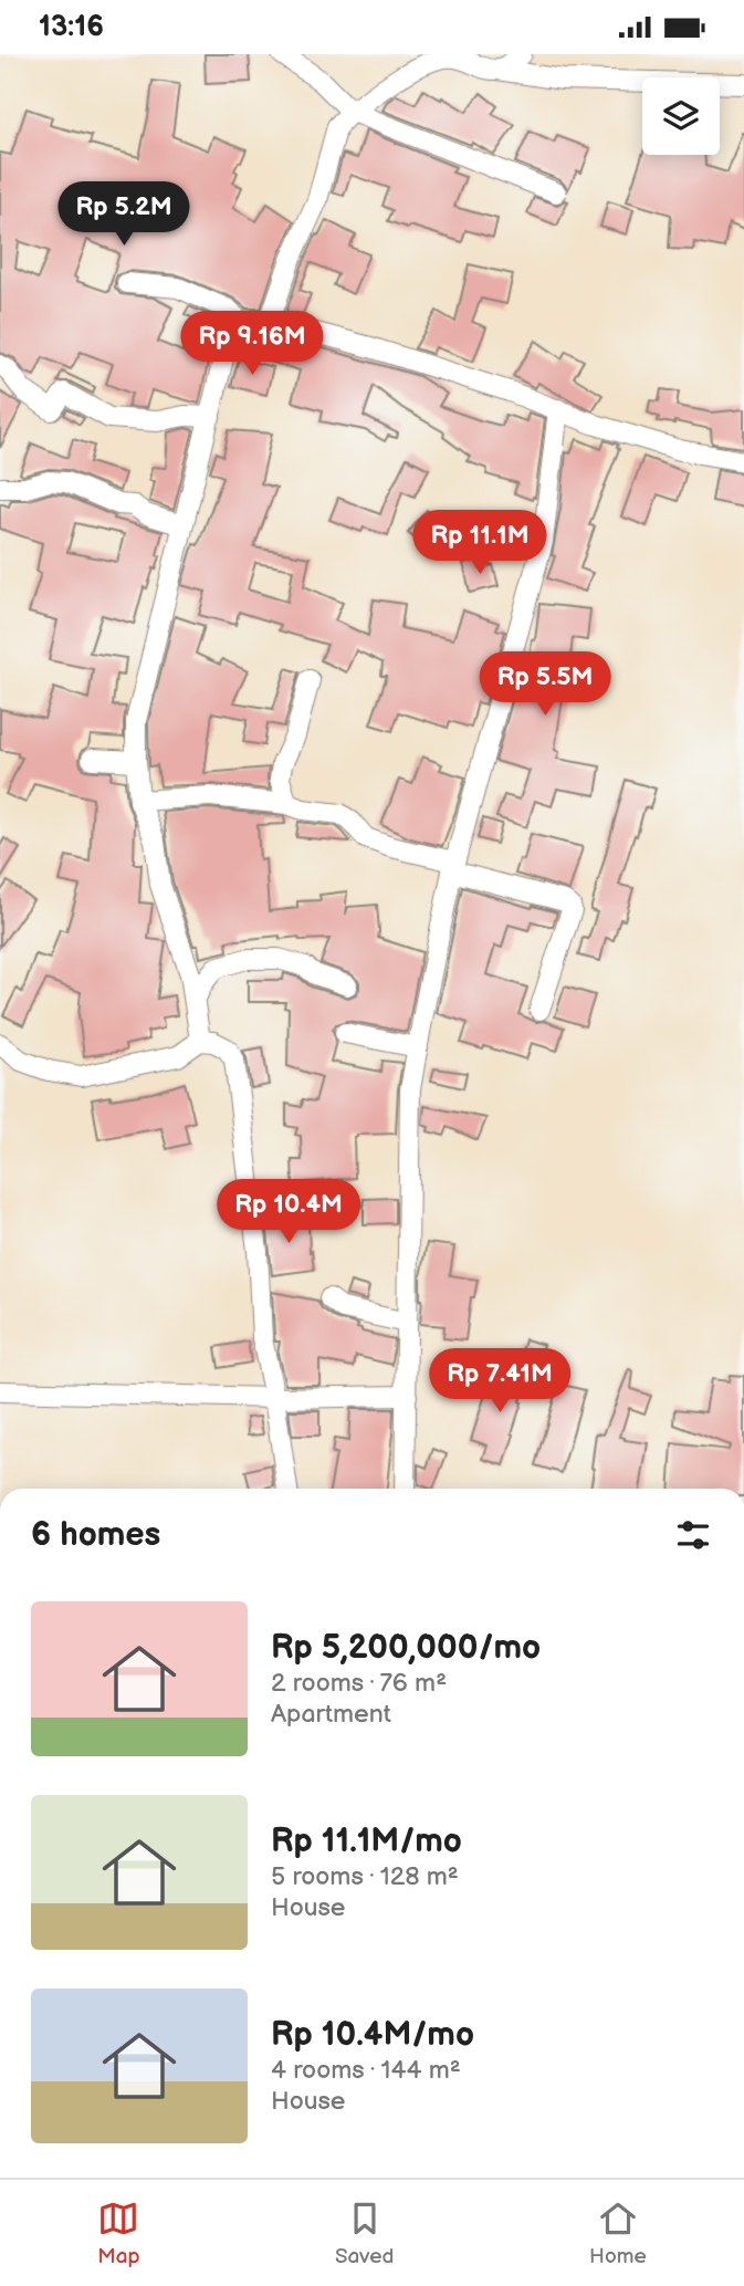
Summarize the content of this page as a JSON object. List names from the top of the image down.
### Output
{
  "page": {
    "status": "13:16",
    "price": [
      "Rp 5.2M",
      "Rp 9.16M",
      "Rp 11.1M",
      "Rp 5.5M",
      "Rp 10.4M",
      "Rp 7.41M"
    ],
    "heading": "6 homes",
    "list": [
      {
        "name": "Rp 5,200,000/mo",
        "note": "2 rooms · 76 m² · Apartment"
      },
      {
        "name": "Rp 11.1M/mo",
        "note": "5 rooms · 128 m² · House"
      },
      {
        "name": "Rp 10.4M/mo",
        "note": "4 rooms · 144 m² · House"
      }
    ],
    "tabs": ["Map", "Saved", "Home"]
  }
}
